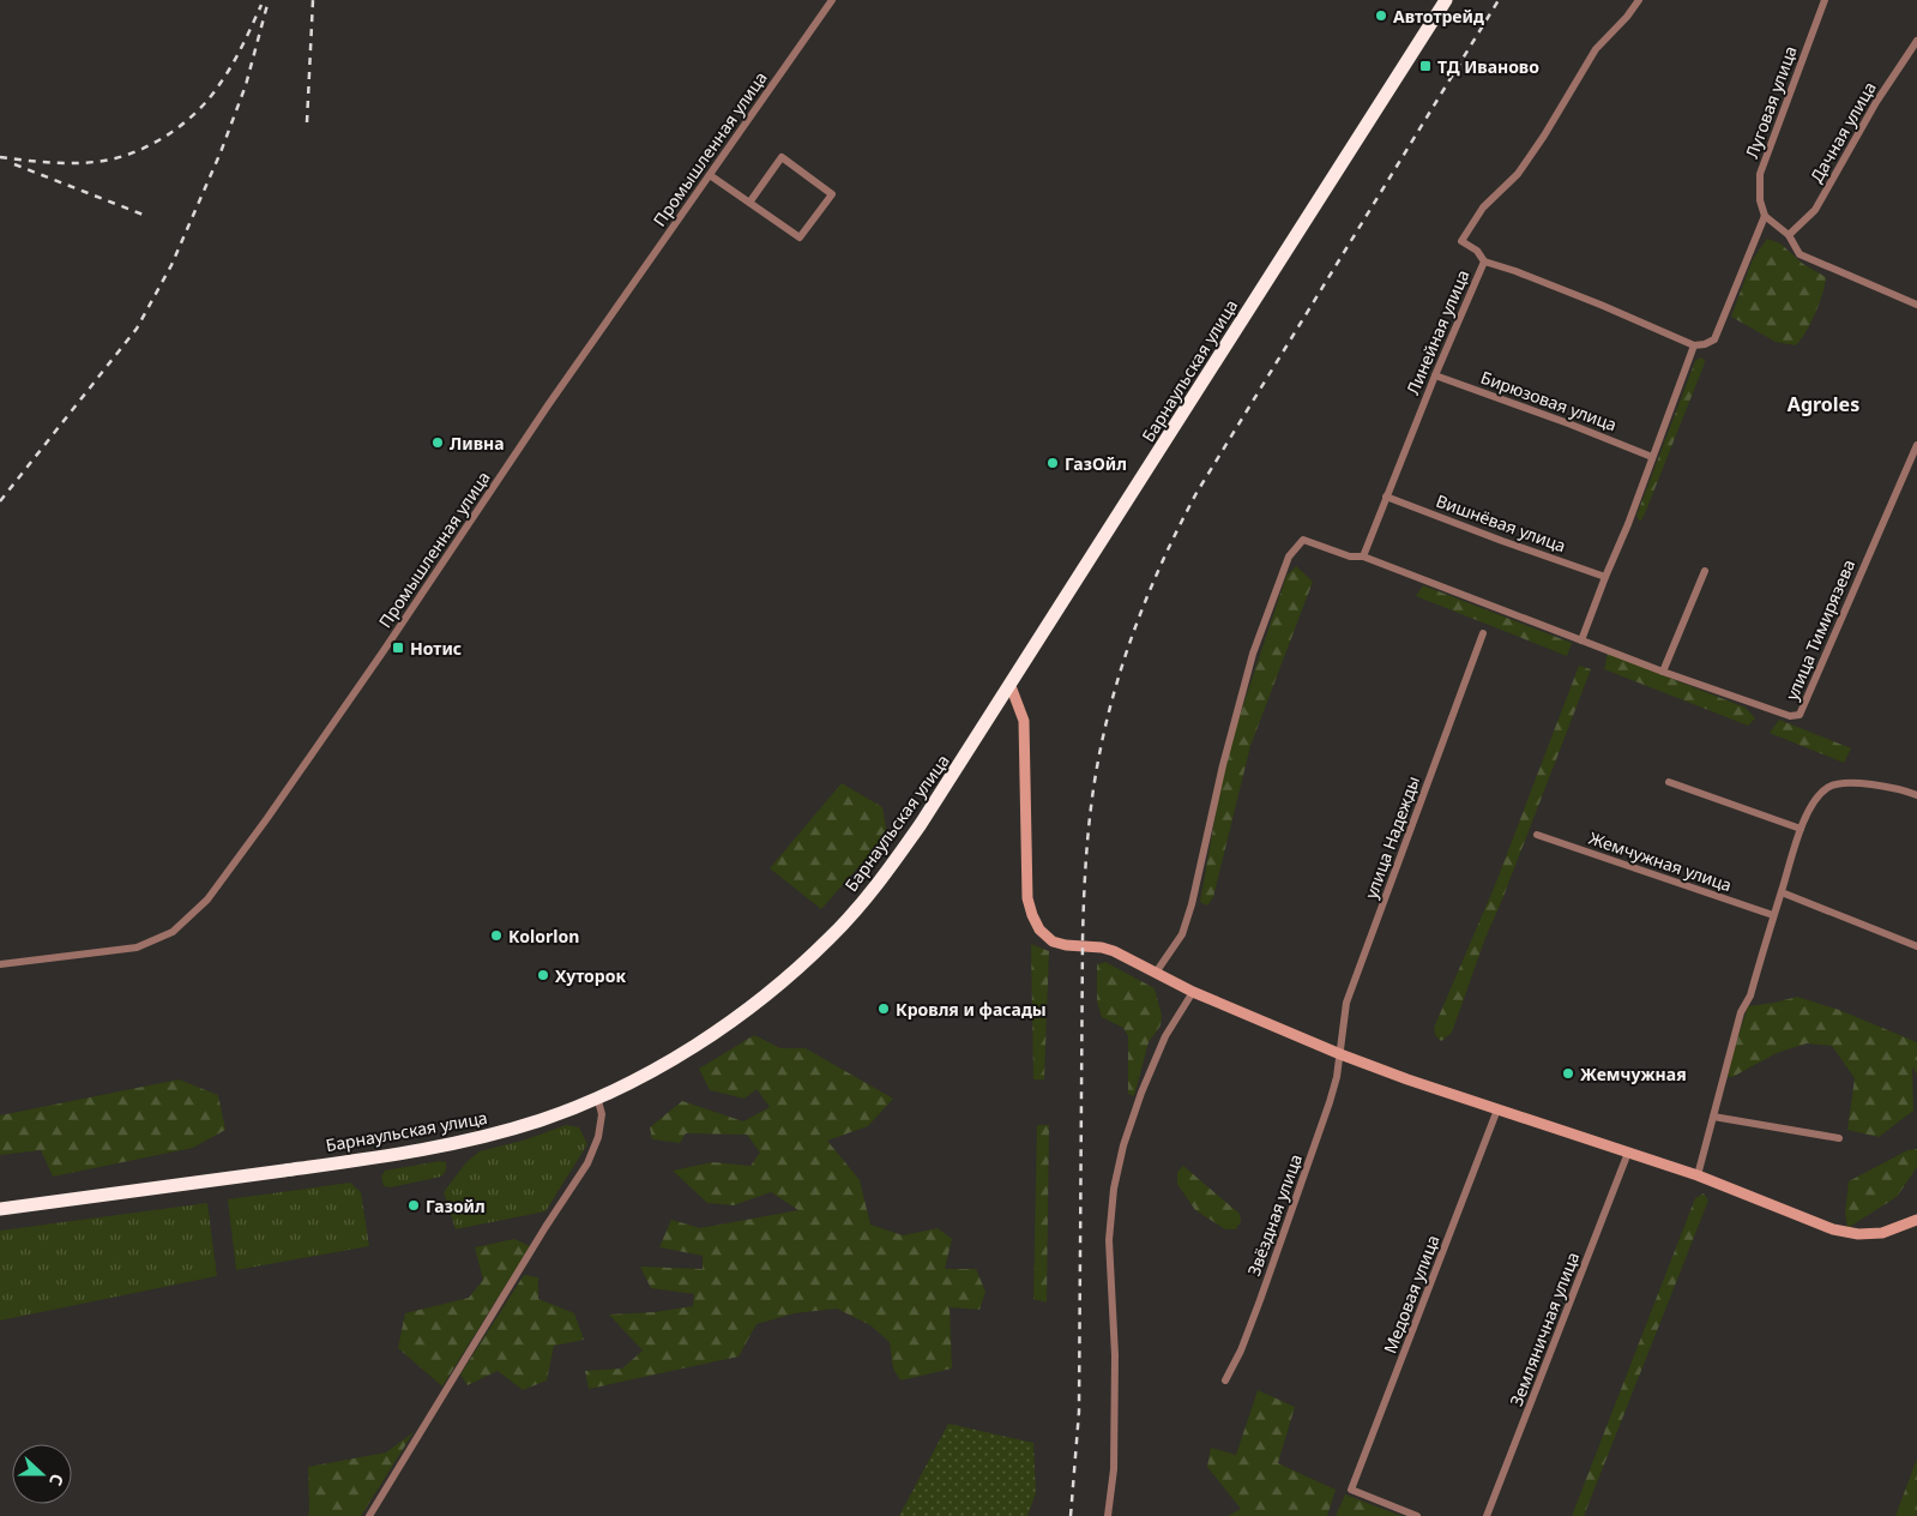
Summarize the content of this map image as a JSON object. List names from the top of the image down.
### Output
{
  "streets": {
    "highway": ["Барнаульская улица"],
    "street": [
      "Луговая улица",
      "Дачная улица",
      "Промышленная улица",
      "Линейная улица",
      "Бирюзовая улица",
      "Вишнёвая улица",
      "улица Тимирязева",
      "улица Надежды",
      "Жемчужная улица",
      "Звёздная улица",
      "Медовая улица",
      "Земляничная улица"
    ]
  },
  "crossings": [
    ["Линейная улица", "Бирюзовая улица"],
    ["Линейная улица", "Вишнёвая улица"],
    ["Линейная улица", "улица Тимирязева"],
    ["улица Надежды", "Звёздная улица"]
  ],
  "districts": ["Agroles"],
  "places": {
    "other": [
      "Автотрейд",
      "Ливна",
      "ГазОйл",
      "Kolorlon",
      "Хуторок",
      "Кровля и фасады",
      "Жемчужная",
      "Газойл"
    ],
    "transit": ["ТД Иваново", "Нотис"]
  },
  "north": "right"
}
